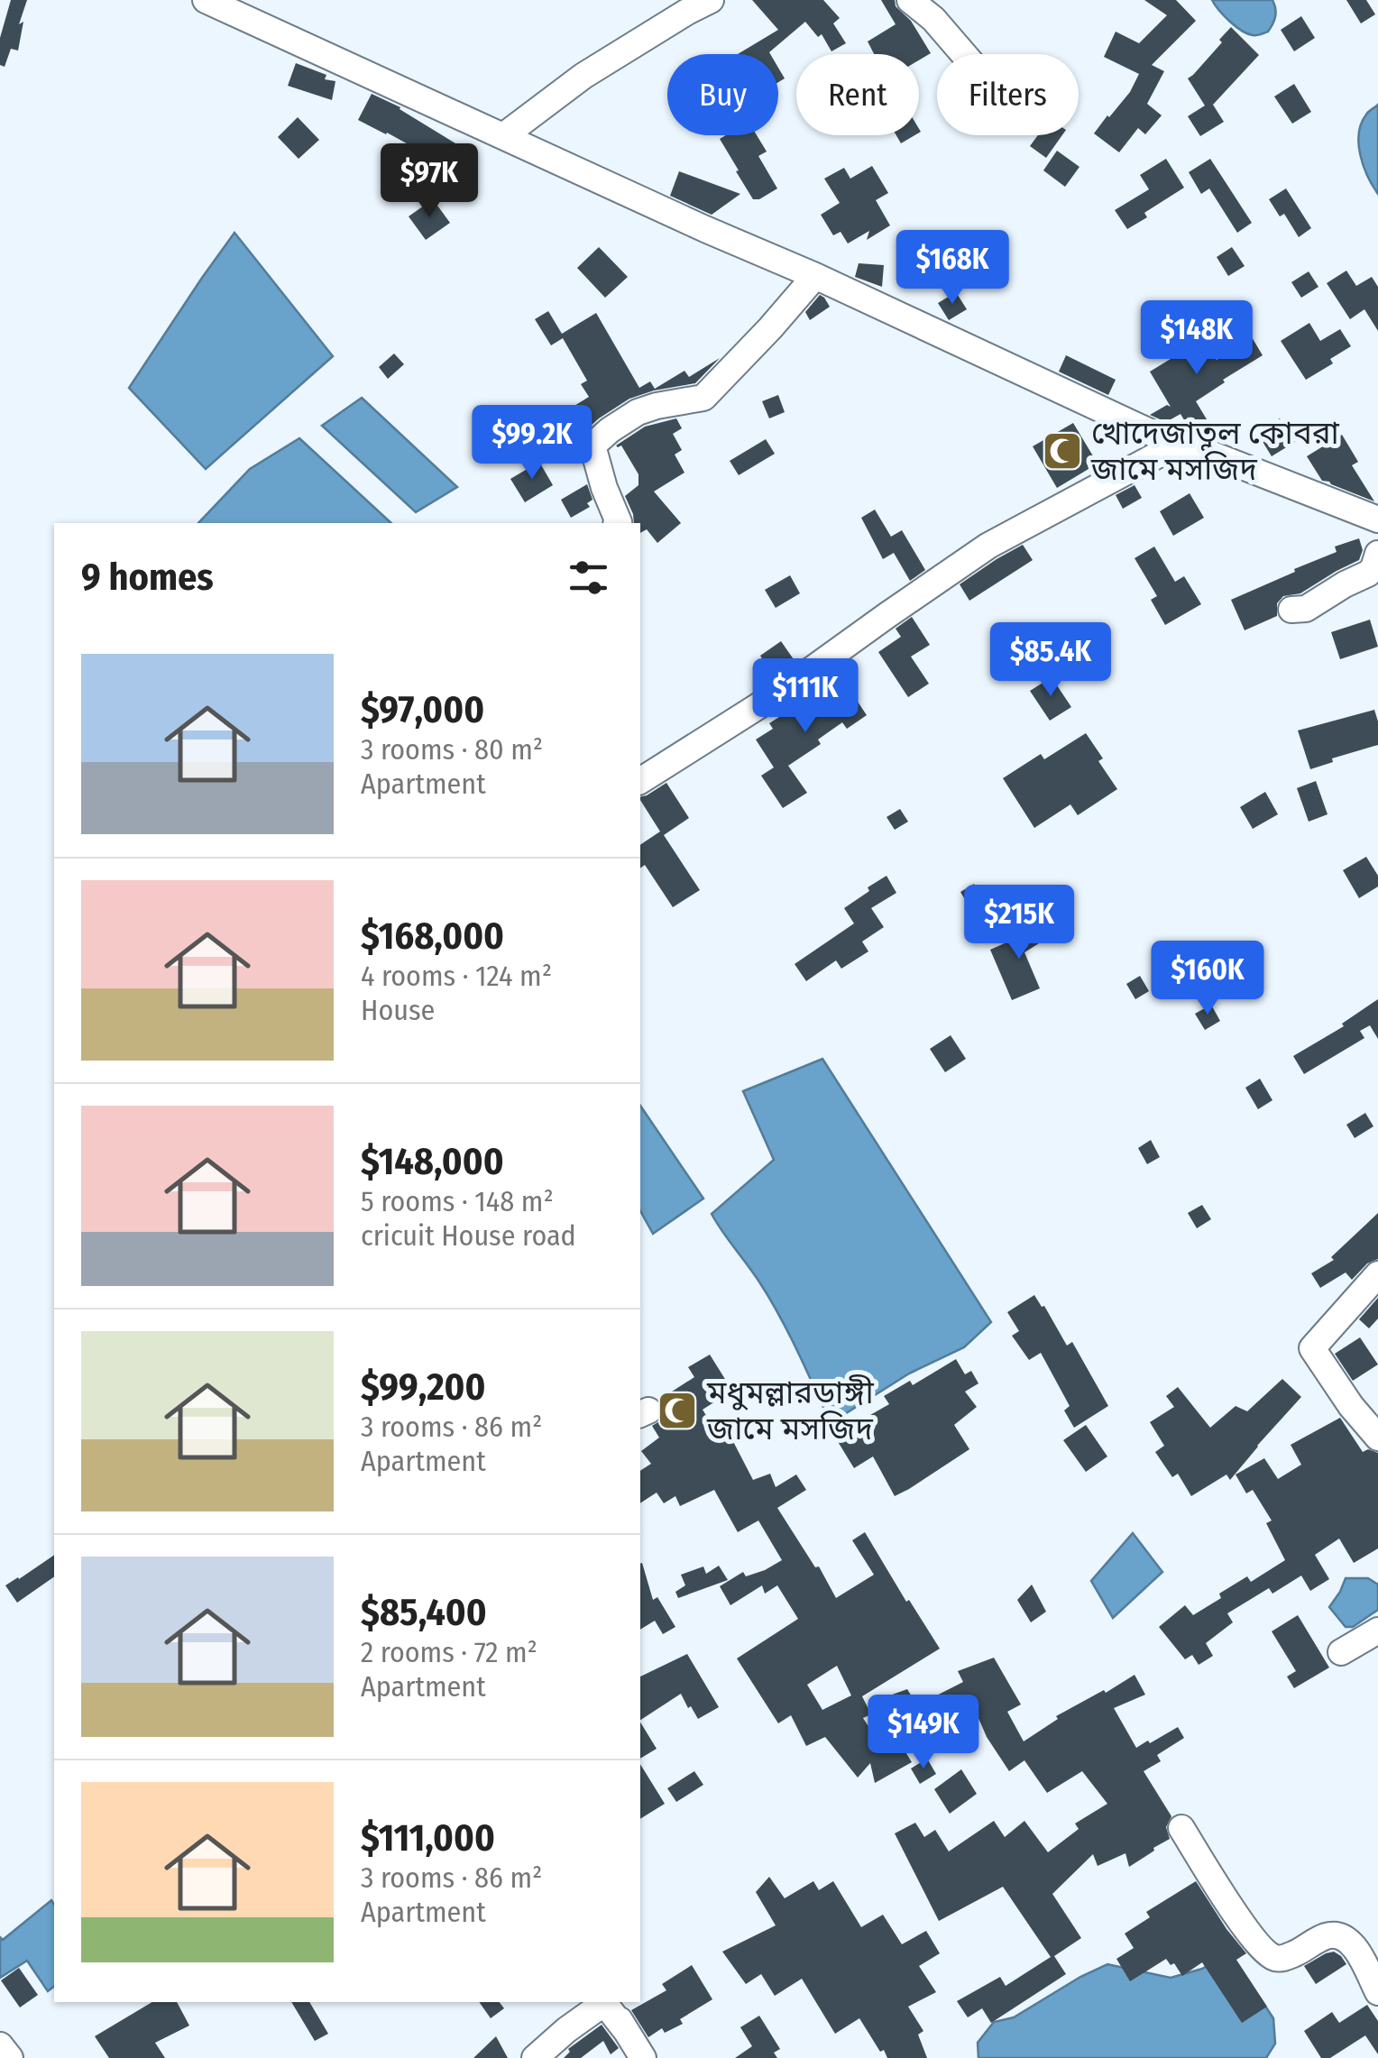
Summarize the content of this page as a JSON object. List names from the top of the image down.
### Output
{
  "places": {
    "mosque": ["খোদেজাতুল কোবরা জামে মসজিদ", "মধুমল্লারডাঙ্গী জামে মসজিদ"]
  },
  "page": {
    "chip": ["Buy", "Rent", "Filters"],
    "price": [
      "$97K",
      "$168K",
      "$148K",
      "$99.2K",
      "$85.4K",
      "$111K",
      "$215K",
      "$160K",
      "$149K"
    ],
    "heading": "9 homes",
    "list": [
      {
        "name": "$97,000",
        "note": "3 rooms · 80 m² · Apartment"
      },
      {
        "name": "$168,000",
        "note": "4 rooms · 124 m² · House"
      },
      {
        "name": "$148,000",
        "note": "5 rooms · 148 m² · cricuit House road"
      },
      {
        "name": "$99,200",
        "note": "3 rooms · 86 m² · Apartment"
      },
      {
        "name": "$85,400",
        "note": "2 rooms · 72 m² · Apartment"
      },
      {
        "name": "$111,000",
        "note": "3 rooms · 86 m² · Apartment"
      }
    ]
  }
}
